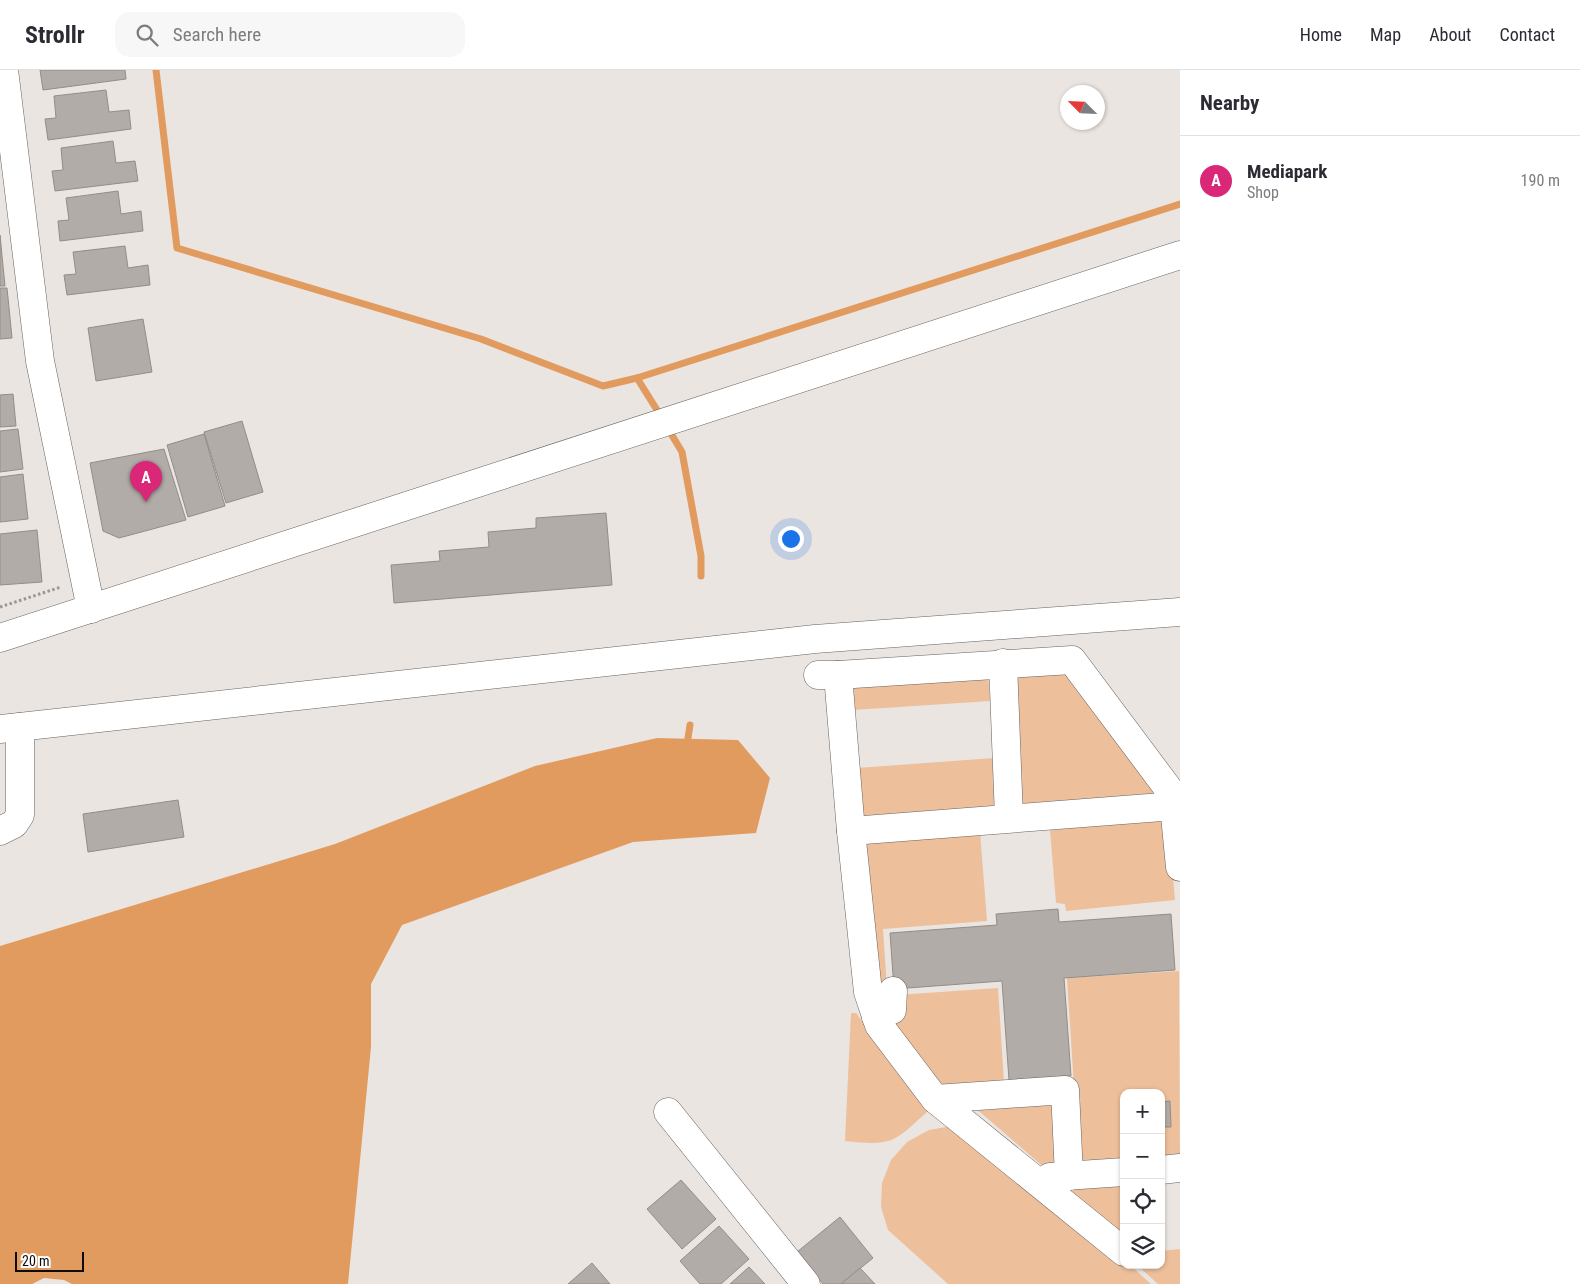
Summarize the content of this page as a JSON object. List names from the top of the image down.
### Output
{
  "scale_bar": "20 m",
  "north": "top left",
  "page": {
    "header": "Strollr",
    "search": "Search here",
    "nav": [
      "Home",
      "Map",
      "About",
      "Contact"
    ],
    "heading": "Nearby",
    "list": [
      {
        "mark": "A",
        "name": "Mediapark",
        "note": "Shop",
        "value": "190 m"
      }
    ],
    "pins": "A",
    "map_buttons": ["+", "−"],
    "scale": "20 m"
  }
}
